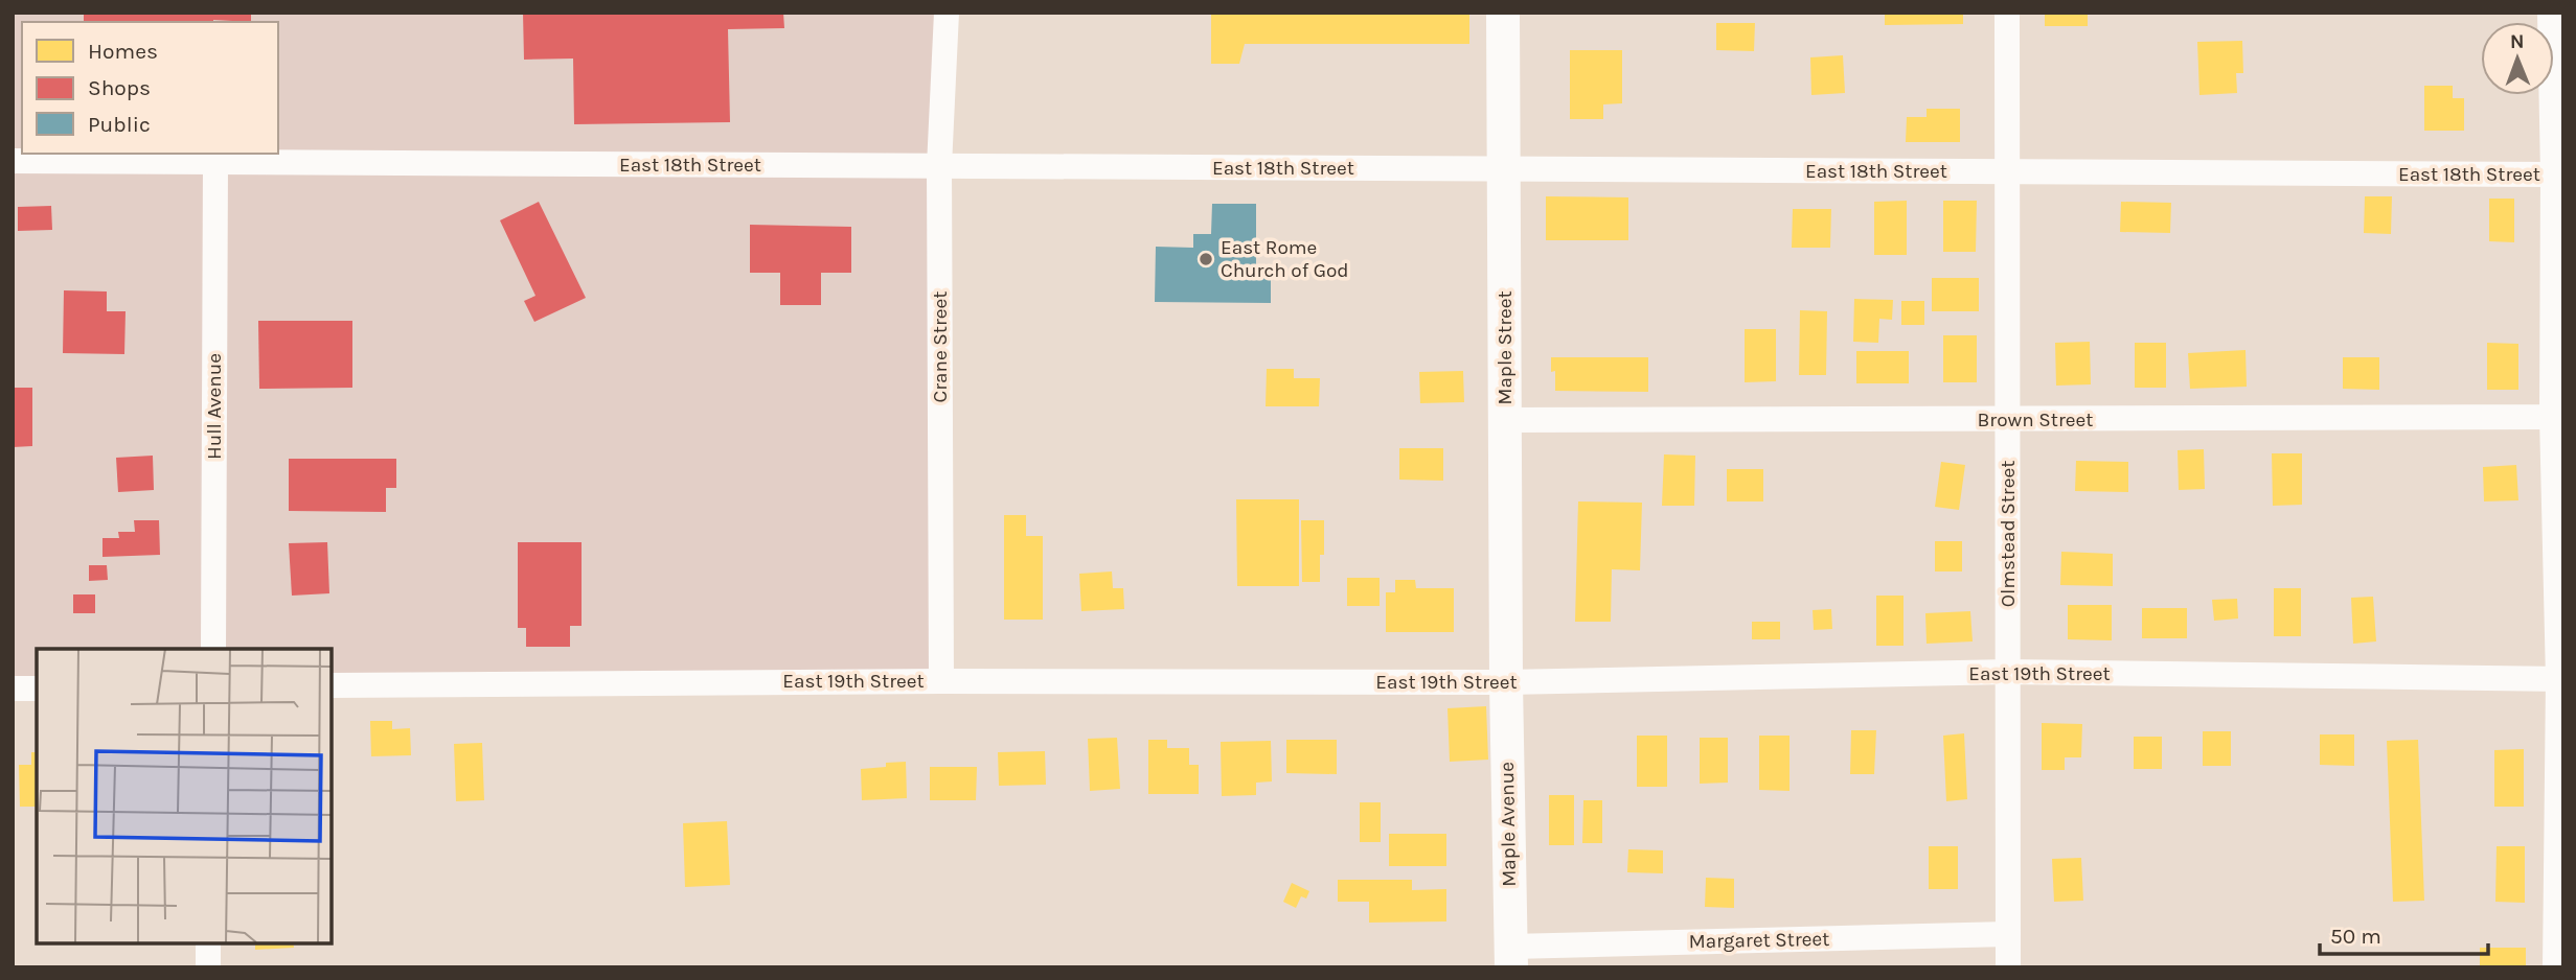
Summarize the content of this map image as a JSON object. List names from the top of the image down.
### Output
{
  "streets": {
    "main road": ["Maple Street", "Maple Avenue"],
    "street": [
      "East 18th Street",
      "Crane Street",
      "Hull Avenue",
      "Brown Street",
      "Olmstead Street",
      "East 19th Street",
      "Margaret Street"
    ]
  },
  "crossings": [
    ["East 18th Street", "Crane Street"],
    ["East 18th Street", "Maple Street"],
    ["East 18th Street", "Hull Avenue"],
    ["East 18th Street", "Olmstead Street"],
    ["Crane Street", "East 19th Street"],
    ["Maple Street", "Brown Street"],
    ["Maple Street", "East 19th Street"],
    ["Maple Street", "Maple Avenue"],
    ["Brown Street", "Olmstead Street"],
    ["Olmstead Street", "East 19th Street"],
    ["Olmstead Street", "Margaret Street"],
    ["East 19th Street", "Maple Avenue"],
    ["Maple Avenue", "Margaret Street"]
  ],
  "places": ["East Rome Church of God"],
  "legend": ["Homes", "Shops", "Public"],
  "scale_bar": "50 m",
  "north": "top"
}
